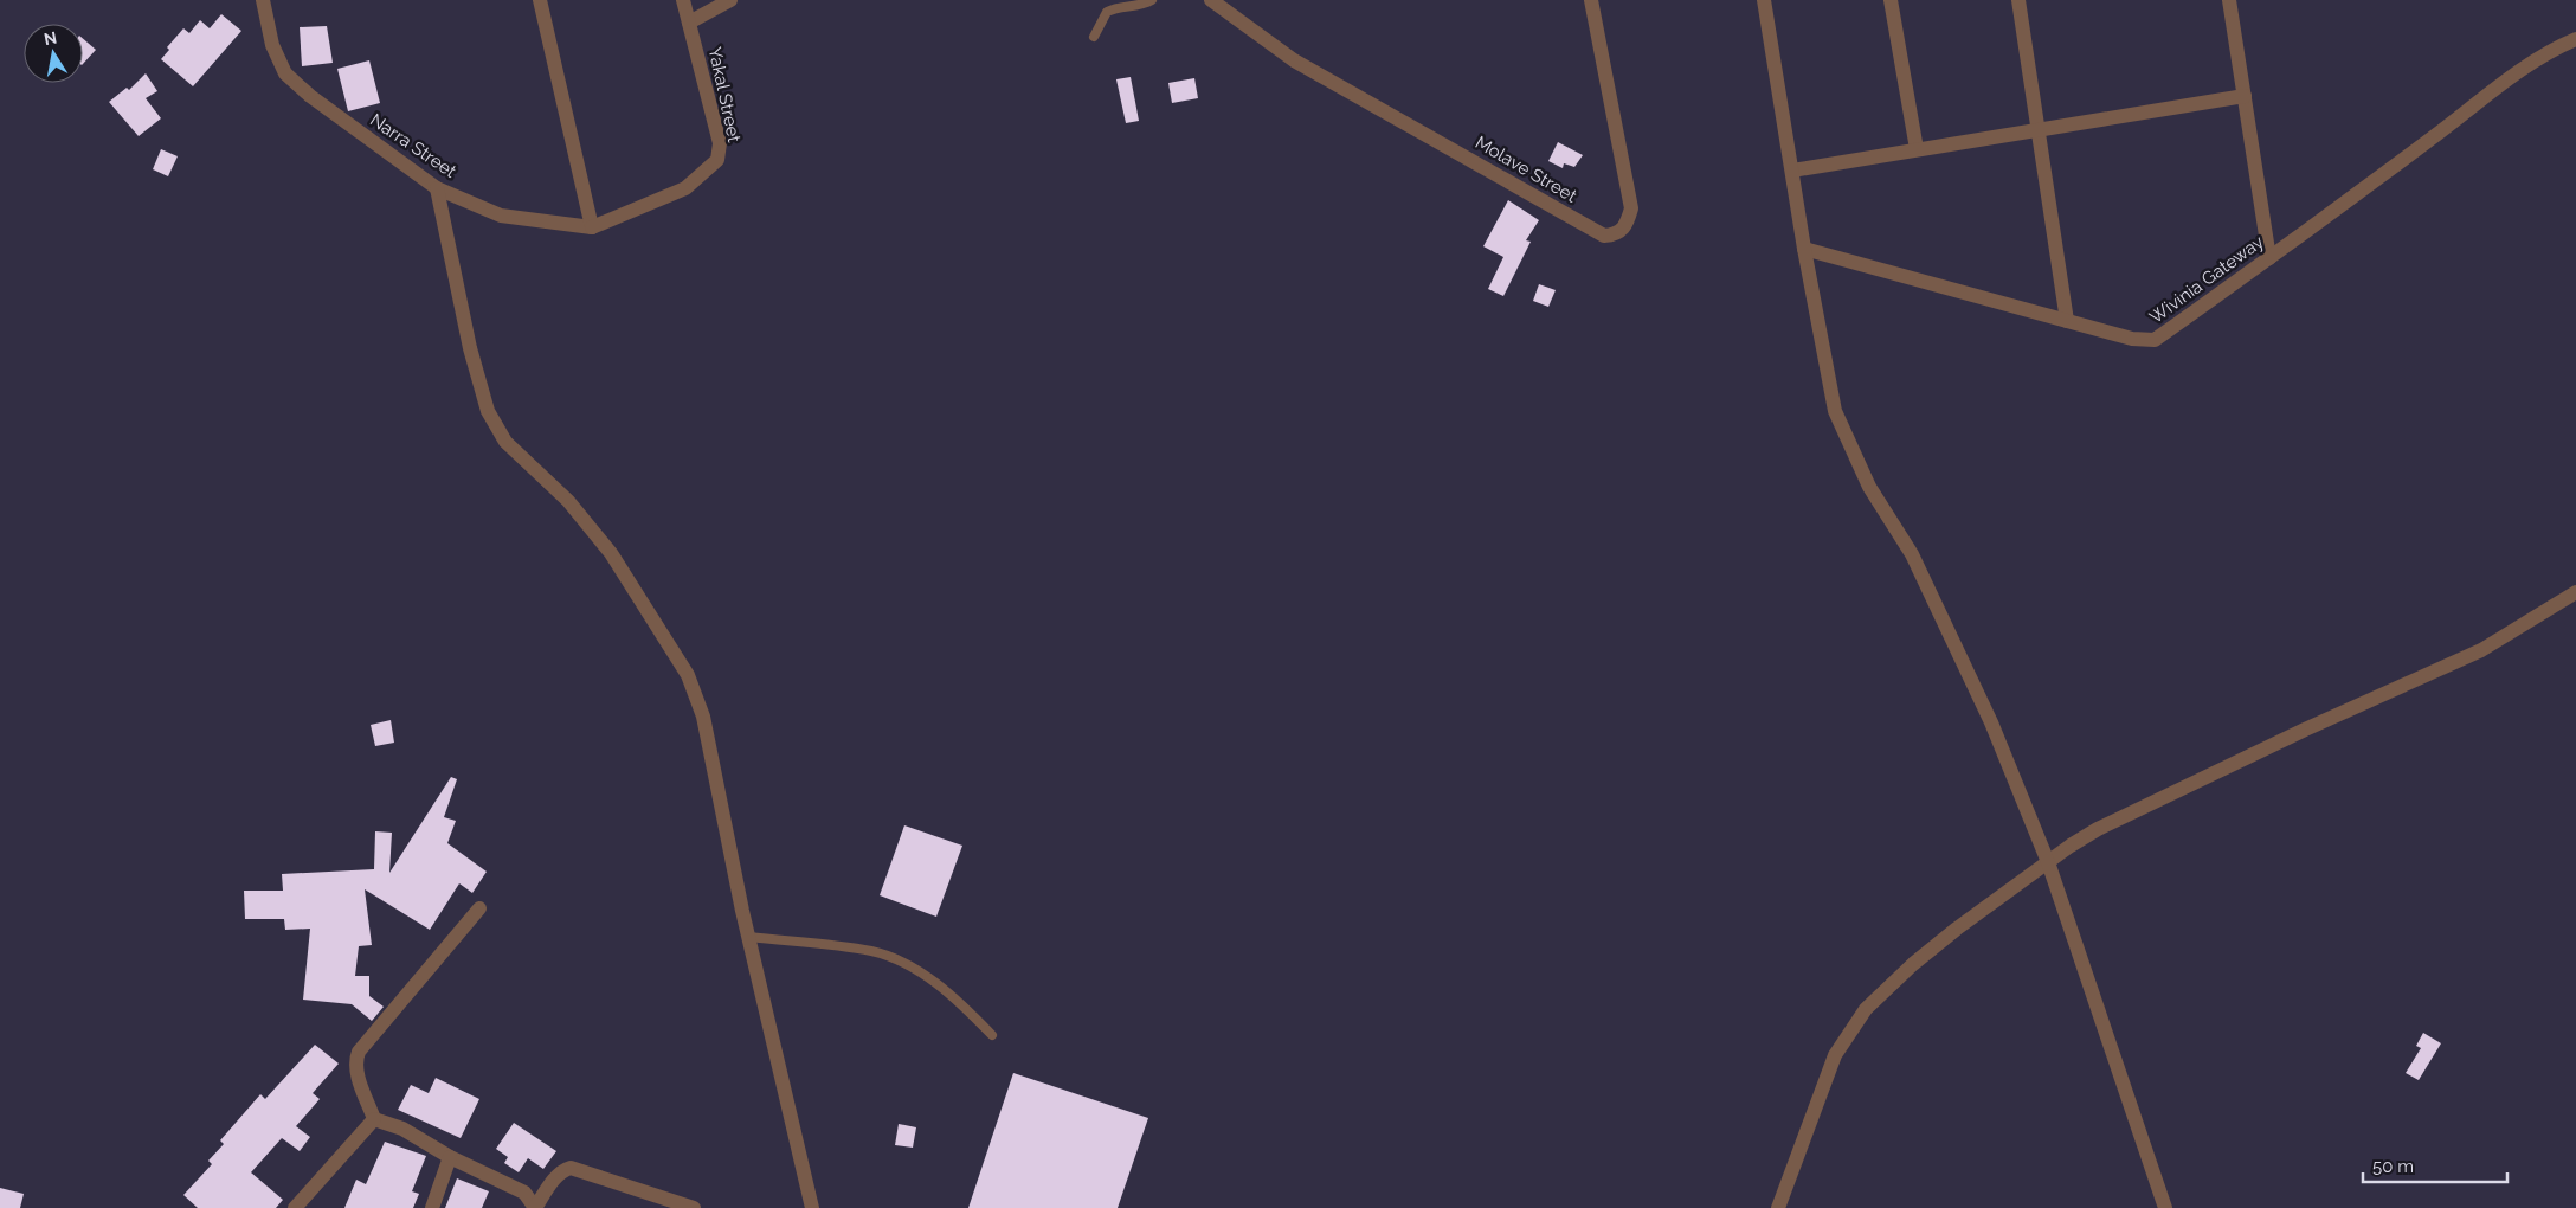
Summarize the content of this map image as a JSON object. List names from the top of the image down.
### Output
{
  "streets": {
    "street": [
      "Yakal Street",
      "Narra Street",
      "Molave Street",
      "Wivinia Gateway"
    ]
  },
  "crossings": [
    ["Yakal Street", "Narra Street"]
  ],
  "scale_bar": "50 m",
  "north": "top"
}
